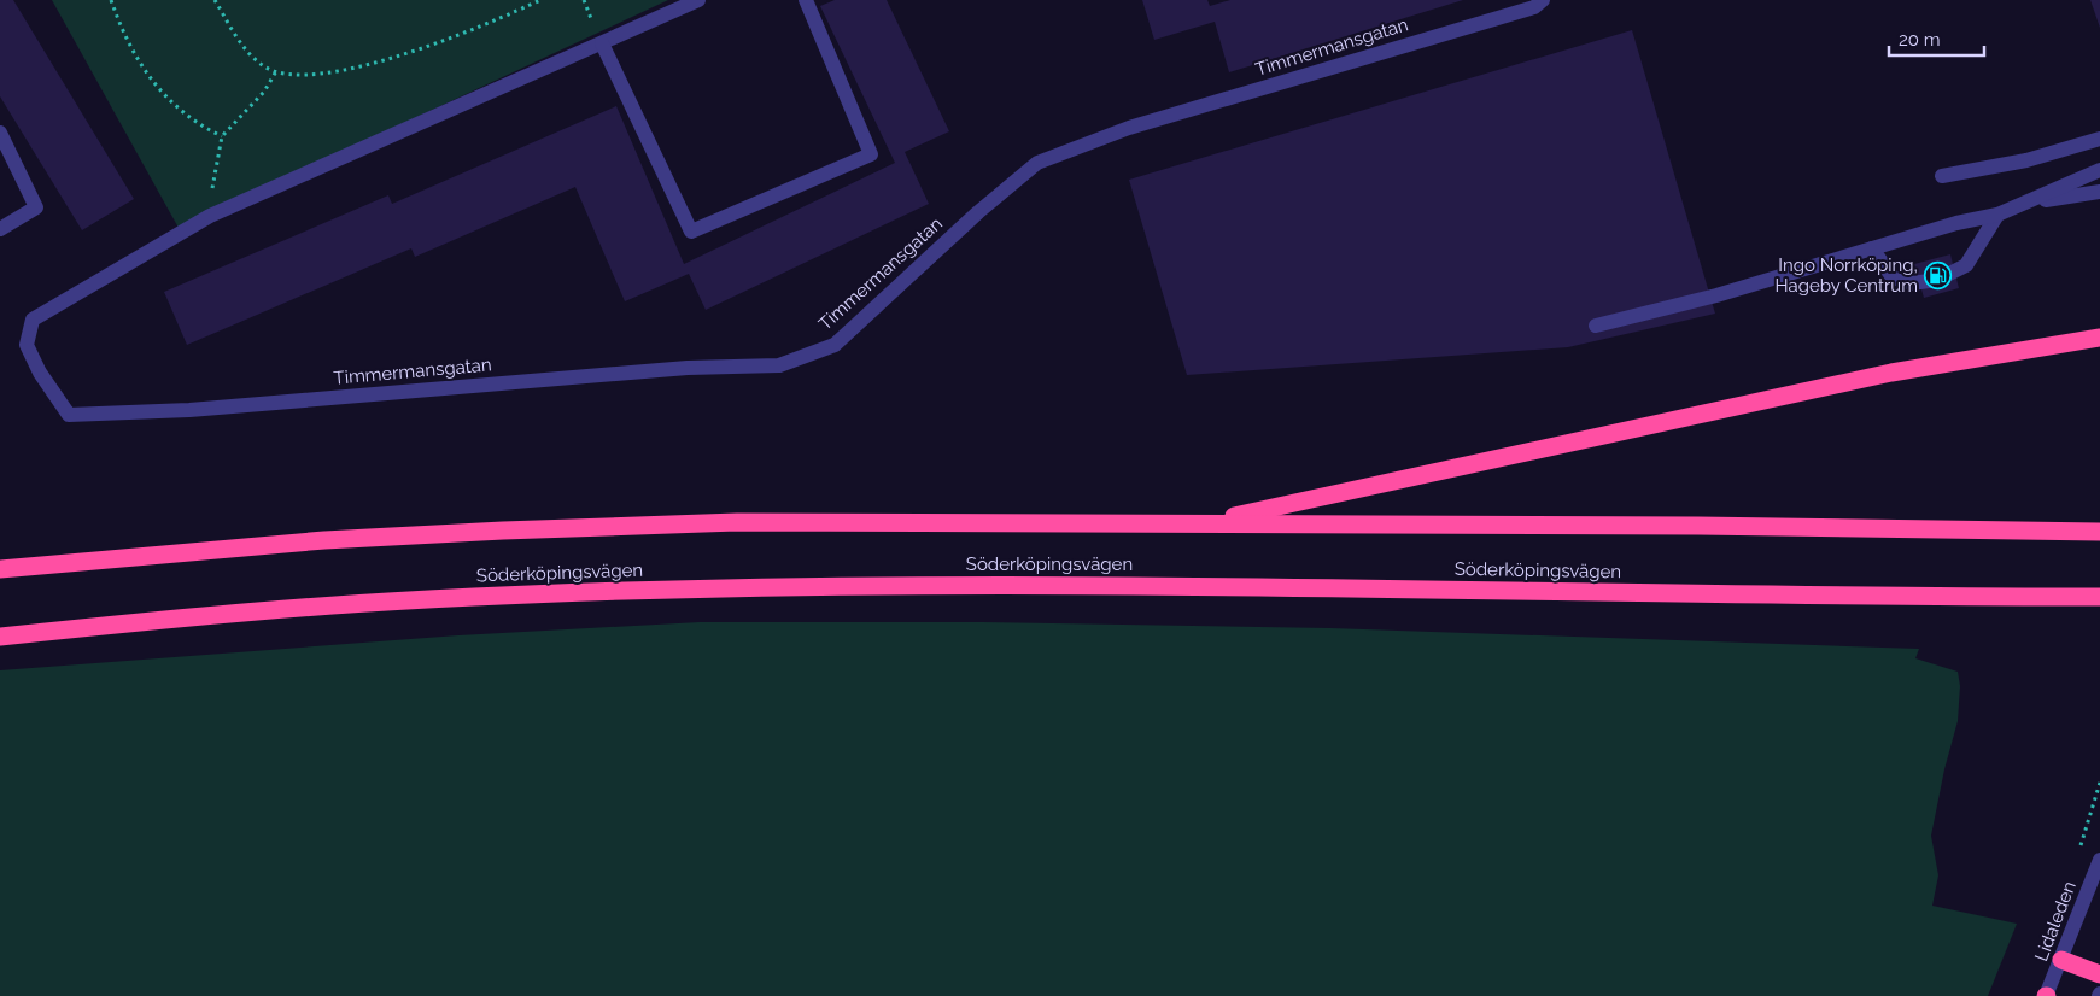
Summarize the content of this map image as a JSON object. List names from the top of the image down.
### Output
{
  "streets": {
    "highway": ["Söderköpingsvägen"],
    "street": ["Timmermansgatan", "Lidaleden"]
  },
  "places": {
    "fuel station": ["Ingo Norrköping, Hageby Centrum"]
  },
  "scale_bar": "20 m"
}
